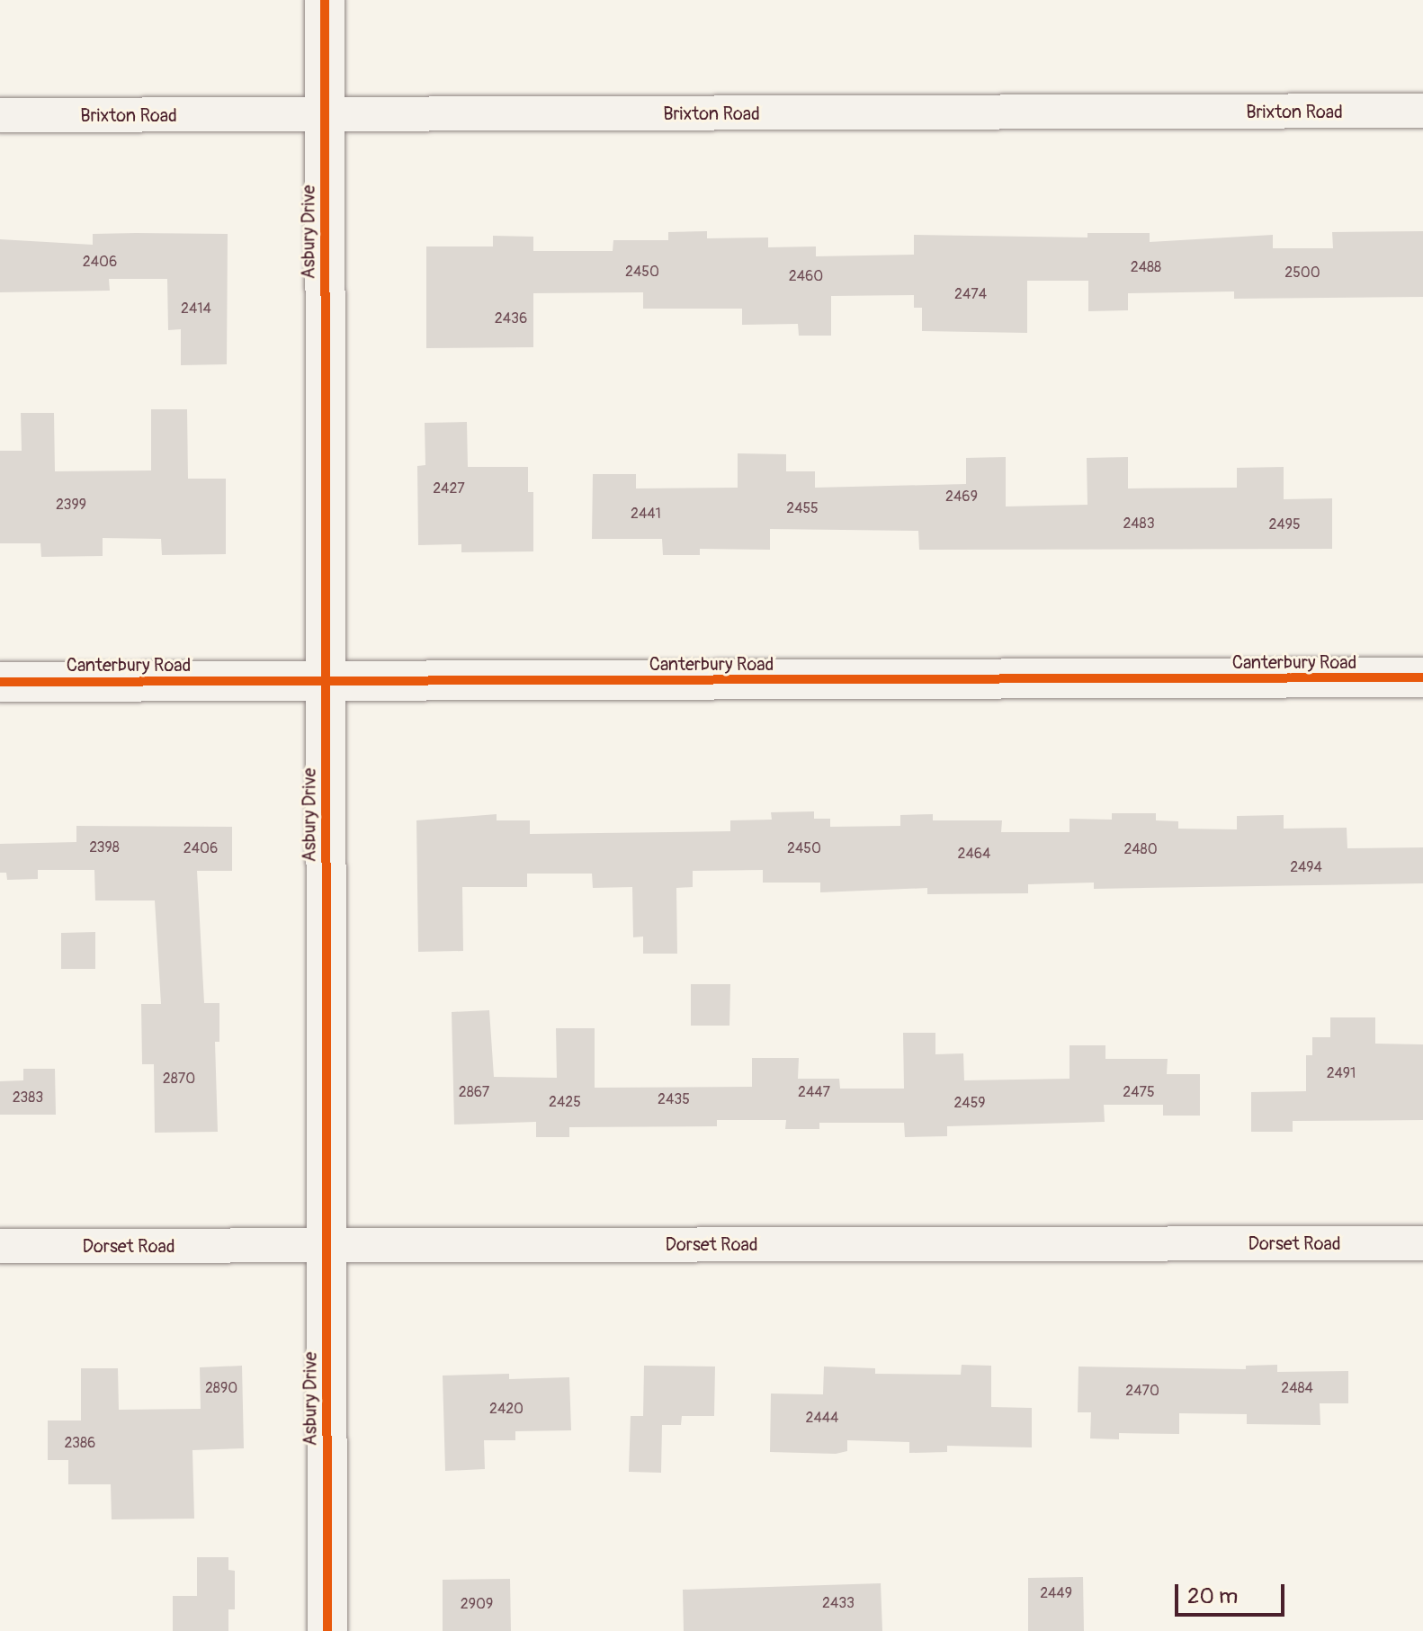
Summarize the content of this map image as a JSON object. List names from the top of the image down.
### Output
{
  "streets": {
    "street": [
      "Brixton Road",
      "Asbury Drive",
      "Canterbury Road",
      "Dorset Road"
    ]
  },
  "crossings": [
    ["Brixton Road", "Asbury Drive"],
    ["Asbury Drive", "Canterbury Road"],
    ["Asbury Drive", "Dorset Road"]
  ],
  "house_numbers": [
    "2406",
    "2488",
    "2450",
    "2500",
    "2460",
    "2474",
    "2414",
    "2436",
    "2427",
    "2469",
    "2399",
    "2455",
    "2441",
    "2483",
    "2495",
    "2398",
    "2406",
    "2450",
    "2480",
    "2464",
    "2494",
    "2491",
    "2870",
    "2867",
    "2447",
    "2475",
    "2383",
    "2435",
    "2425",
    "2459",
    "2890",
    "2484",
    "2470",
    "2420",
    "2444",
    "2386",
    "2449",
    "2433",
    "2909"
  ],
  "scale_bar": "20 m"
}
